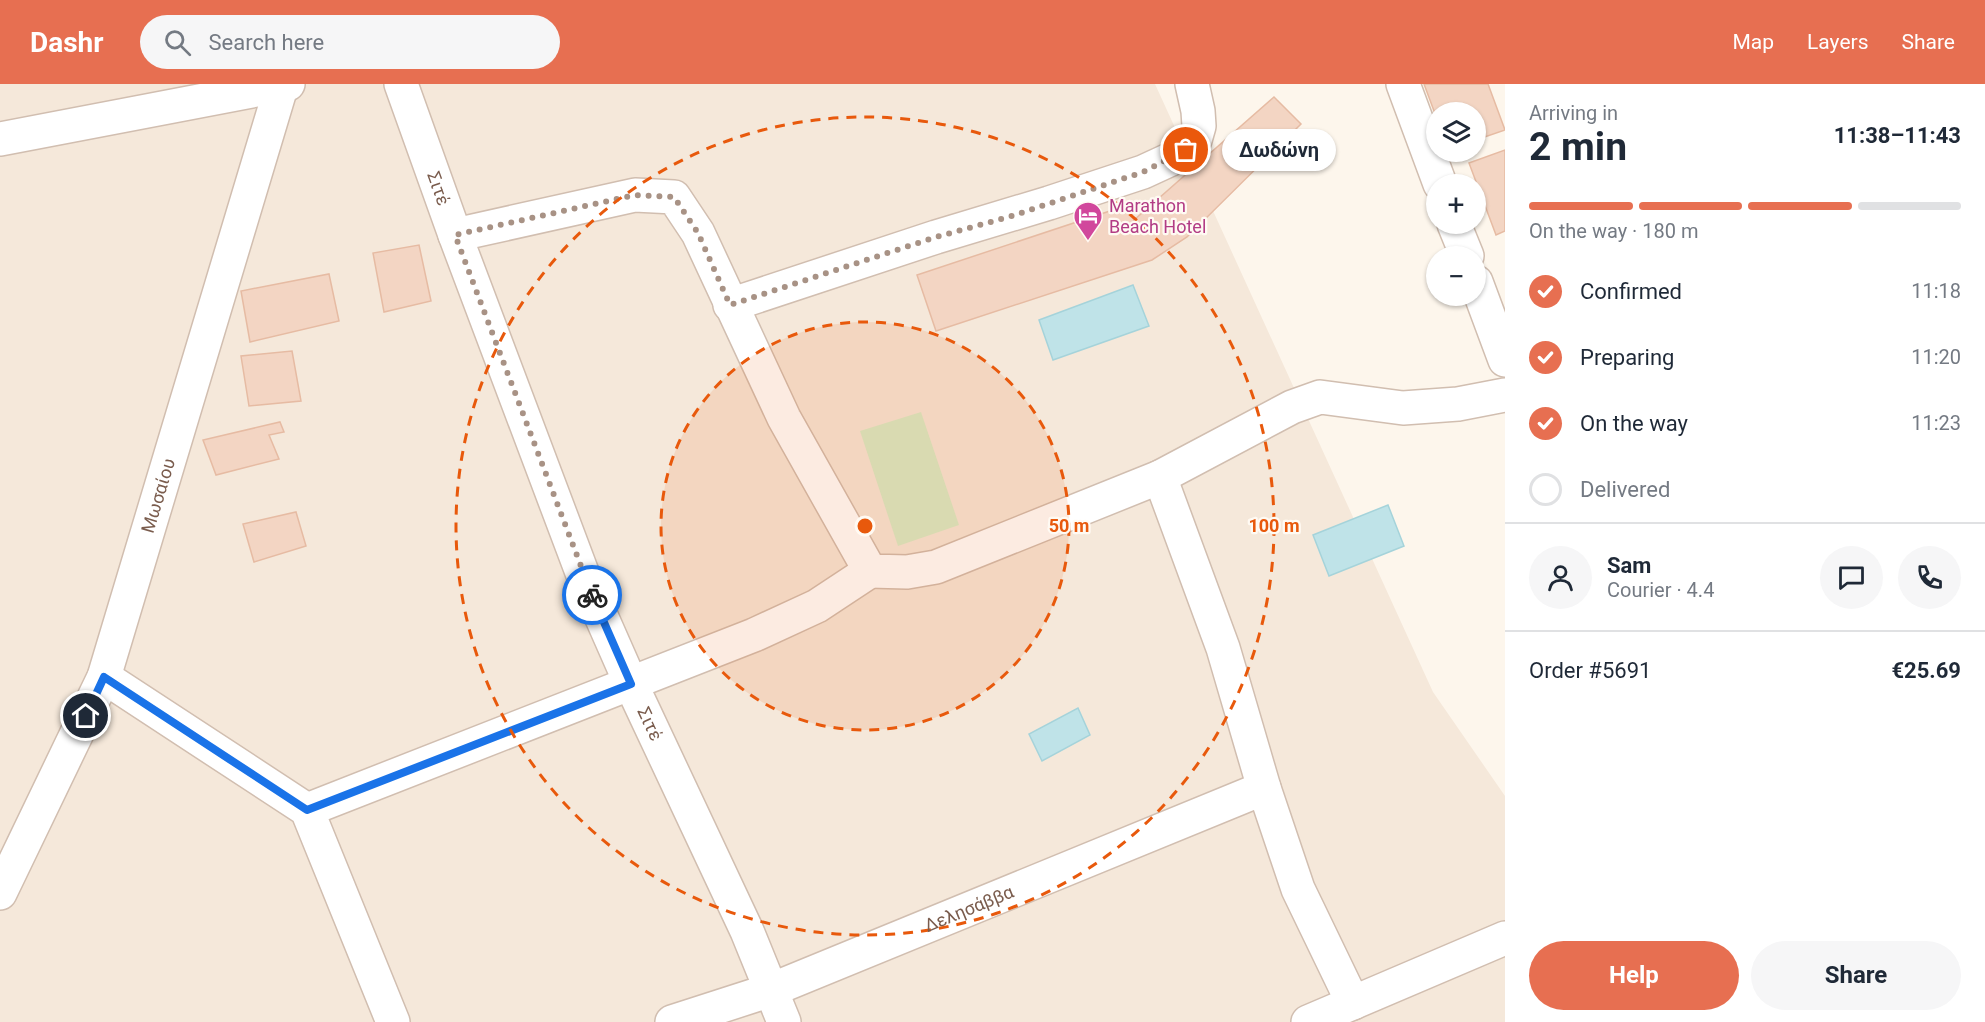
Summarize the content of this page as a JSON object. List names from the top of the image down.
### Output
{
  "streets": {
    "street": ["Σιτέ", "Μωσαίου", "Δελησάββα"]
  },
  "crossings": [
    ["Σιτέ", "Δελησάββα"]
  ],
  "places": {
    "other": ["Δωδώνη"],
    "hotel": ["Marathon Beach Hotel"]
  },
  "page": {
    "header": "Dashr",
    "search": "Search here",
    "nav": ["Map", "Layers", "Share"],
    "heading": ["2 min", "Arriving in", "11:38–11:43"],
    "panel": [
      "Sam",
      "Courier · 4.4",
      "Order #5691",
      "€25.69"
    ],
    "map_buttons": ["+", "−"],
    "bubble": "Δωδώνη",
    "bar": "On the way · 180 m",
    "list": [
      ["Confirmed", "11:18"],
      ["Preparing", "11:20"],
      ["On the way", "11:23"],
      "Delivered"
    ],
    "buttons": ["Help", "Share"]
  },
  "rings": ["50 m", "100 m"]
}
